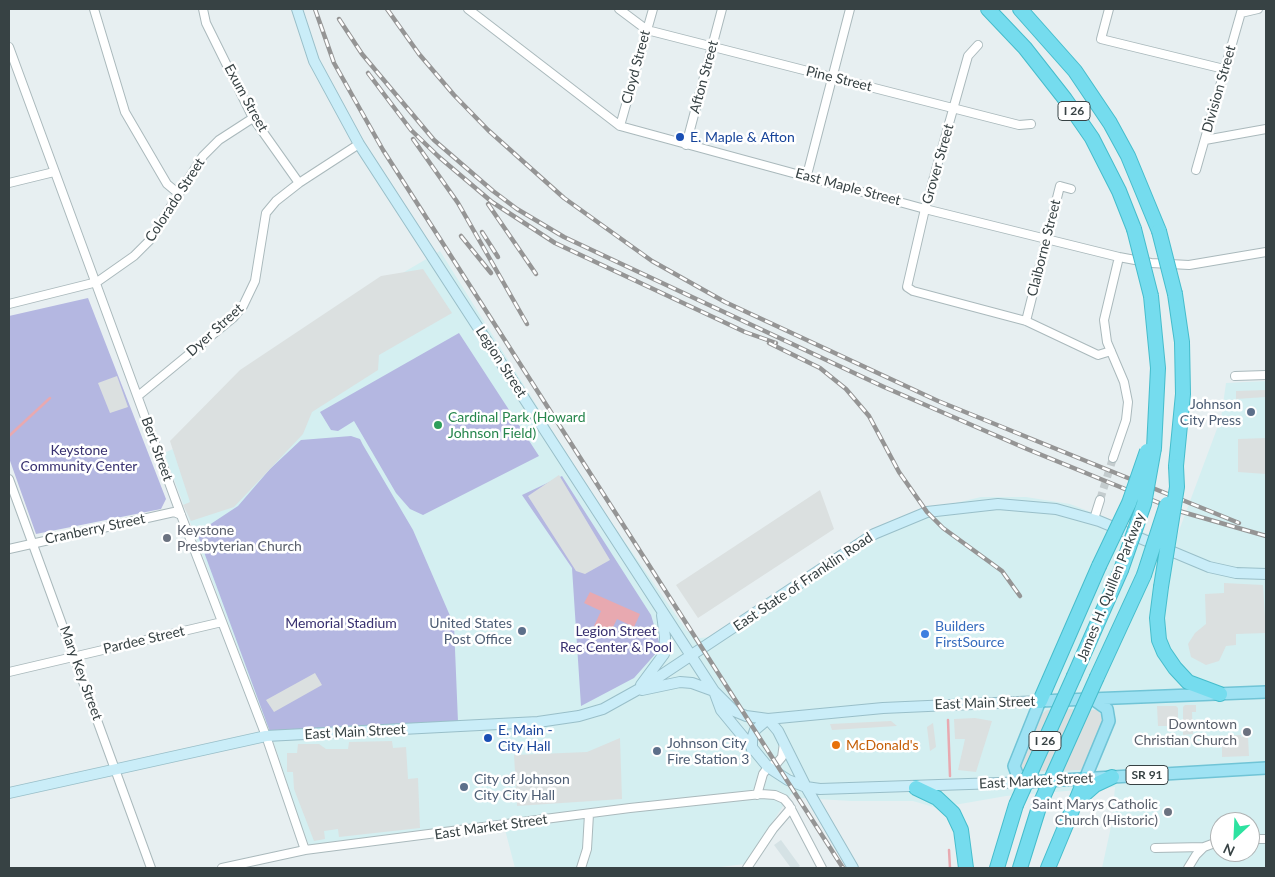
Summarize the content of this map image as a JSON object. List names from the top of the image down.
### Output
{
  "streets": {
    "highway": ["I 26", "James H. Quillen Parkway"],
    "main road": [
      "Legion Street",
      "East State of Franklin Road",
      "East Main Street",
      "SR 91",
      "East Market Street"
    ],
    "street": [
      "Cloyd Street",
      "Afton Street",
      "Pine Street",
      "Division Street",
      "Exum Street",
      "Grover Street",
      "East Maple Street",
      "Colorado Street",
      "Claiborne Street",
      "Dyer Street",
      "Bert Street",
      "Cranberry Street",
      "Pardee Street",
      "Mary Key Street"
    ]
  },
  "crossings": [
    ["Cloyd Street", "Pine Street"],
    ["Cloyd Street", "East Maple Street"],
    ["Afton Street", "Pine Street"],
    ["Afton Street", "East Maple Street"],
    ["Pine Street", "Grover Street"],
    ["Exum Street", "Colorado Street"],
    ["Exum Street", "Dyer Street"],
    ["I 26", "James H. Quillen Parkway"],
    ["Grover Street", "East Maple Street"],
    ["Grover Street", "Claiborne Street"],
    ["East Maple Street", "Claiborne Street"],
    ["Colorado Street", "Bert Street"],
    ["Dyer Street", "Legion Street"],
    ["Dyer Street", "Bert Street"],
    ["Legion Street", "East State of Franklin Road"],
    ["Legion Street", "East Main Street"],
    ["Legion Street", "East Market Street"],
    ["Bert Street", "Cranberry Street"],
    ["Bert Street", "Pardee Street"],
    ["Bert Street", "East Main Street"],
    ["Bert Street", "East Market Street"],
    ["Cranberry Street", "Mary Key Street"],
    ["East State of Franklin Road", "East Main Street"],
    ["Pardee Street", "Mary Key Street"],
    ["Mary Key Street", "East Main Street"],
    ["East Main Street", "East Market Street"]
  ],
  "parks": ["Keystone Community Center", "Memorial Stadium", "Legion Street Rec Center & Pool"],
  "places": [
    "E. Maple & Afton",
    "Johnson City Press",
    "Cardinal Park (Howard Johnson Field)",
    "Keystone Presbyterian Church",
    "United States Post Office",
    "Builders FirstSource",
    "Downtown Christian Church",
    "E. Main - City Hall",
    "McDonald's",
    "Johnson City Fire Station 3",
    "City of Johnson City City Hall",
    "Saint Marys Catholic Church (Historic)"
  ],
  "north": "bottom left"
}
